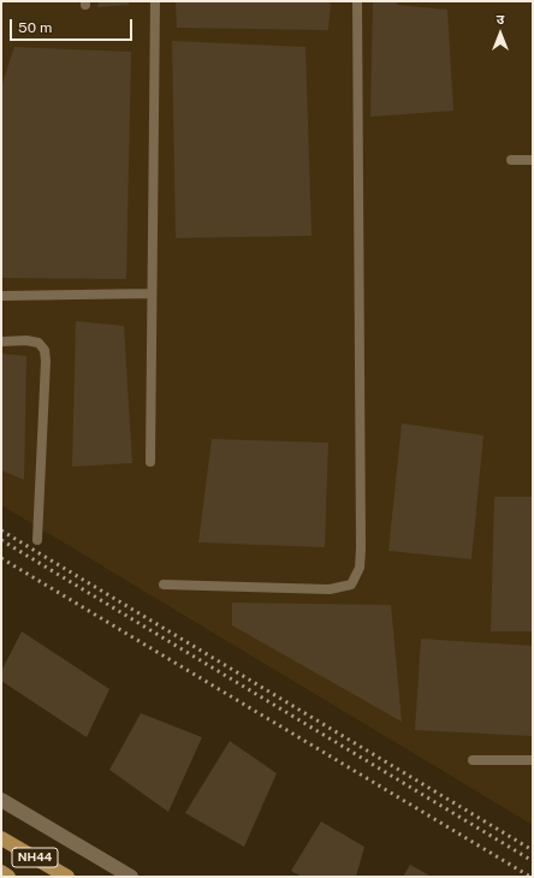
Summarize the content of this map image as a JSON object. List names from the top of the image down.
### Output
{
  "streets": {
    "highway": ["NH44"]
  },
  "scale_bar": "50 m",
  "north": "top"
}
